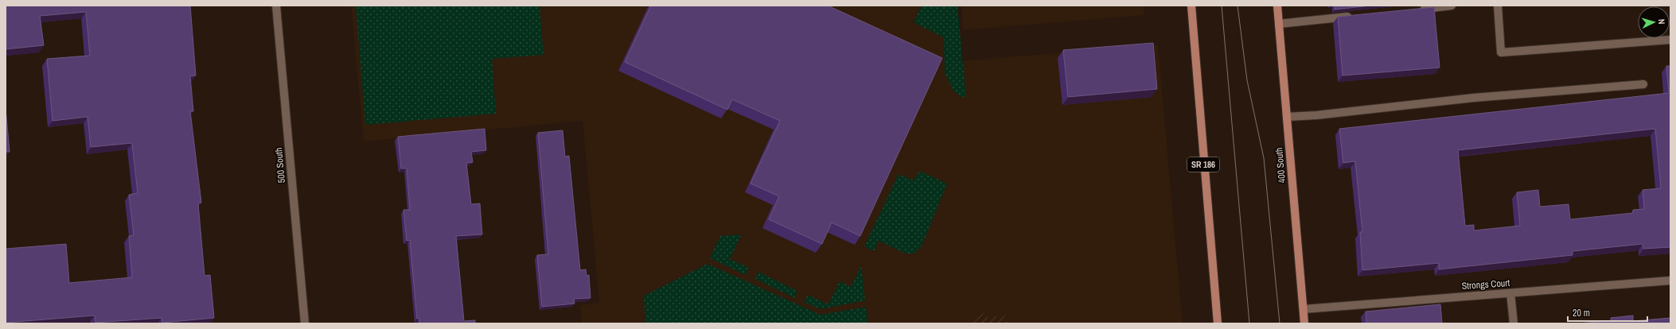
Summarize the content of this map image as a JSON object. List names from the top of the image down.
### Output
{
  "streets": {
    "main road": ["SR 186", "400 South"],
    "street": ["500 South", "Strongs Court"]
  },
  "crossings": [
    ["400 South", "Strongs Court"]
  ],
  "scale_bar": "20 m",
  "north": "right"
}
